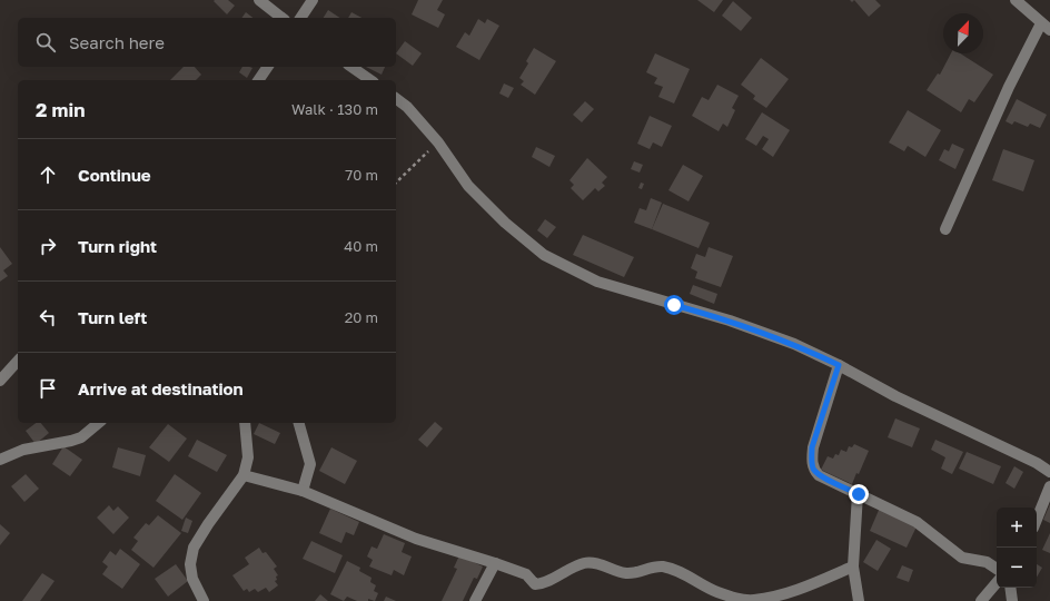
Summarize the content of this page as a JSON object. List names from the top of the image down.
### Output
{
  "north": "top right",
  "page": {
    "search": "Search here",
    "heading": ["2 min", "Walk · 130 m"],
    "list": [
      ["Continue", "70 m"],
      ["Turn right", "40 m"],
      ["Turn left", "20 m"],
      "Arrive at destination"
    ],
    "map_buttons": ["+", "−"]
  }
}
